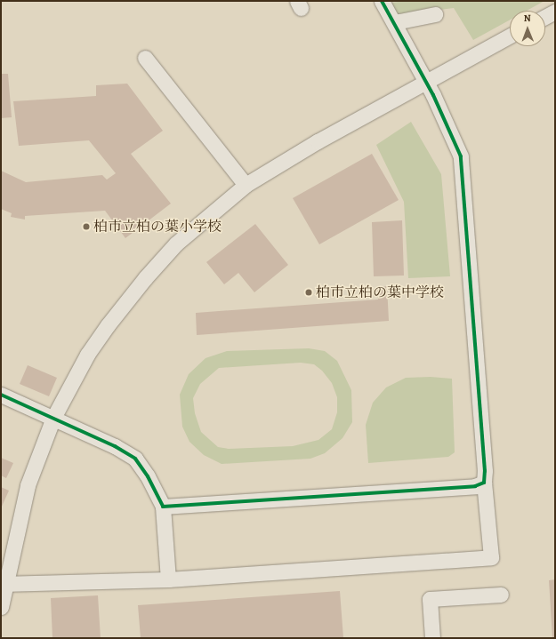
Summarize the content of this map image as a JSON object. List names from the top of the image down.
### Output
{
  "places": ["柏市立柏の葉小学校", "柏市立柏の葉中学校"],
  "north": "top"
}
